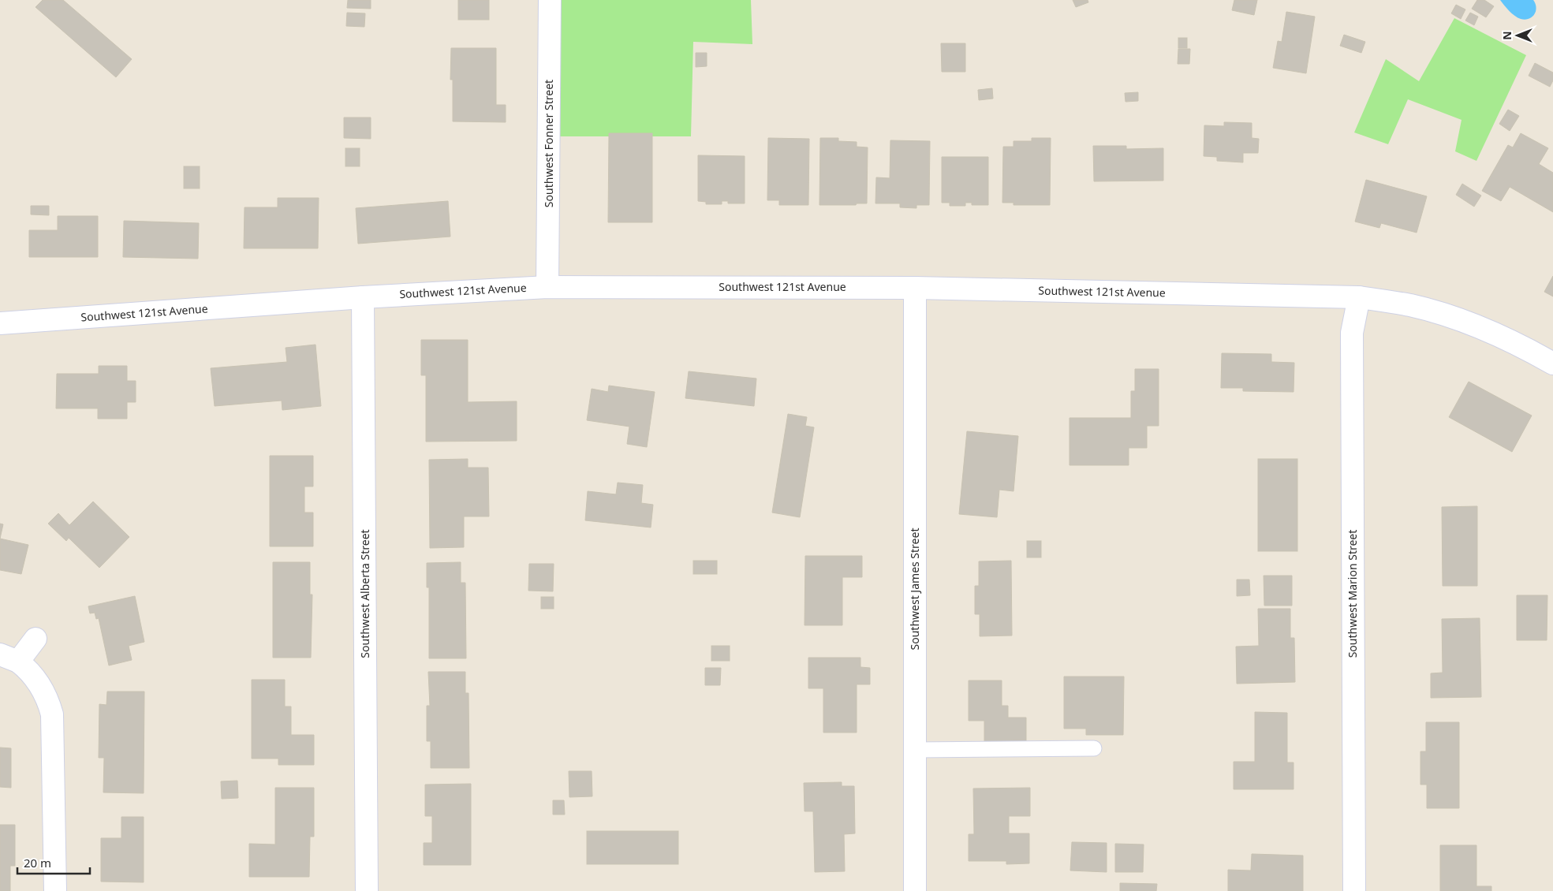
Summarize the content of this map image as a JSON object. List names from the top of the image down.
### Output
{
  "streets": {
    "street": [
      "Southwest Fonner Street",
      "Southwest 121st Avenue",
      "Southwest James Street",
      "Southwest Alberta Street",
      "Southwest Marion Street"
    ]
  },
  "crossings": [
    ["Southwest Fonner Street", "Southwest 121st Avenue"],
    ["Southwest 121st Avenue", "Southwest James Street"],
    ["Southwest 121st Avenue", "Southwest Alberta Street"],
    ["Southwest 121st Avenue", "Southwest Marion Street"]
  ],
  "scale_bar": "20 m",
  "north": "left"
}
